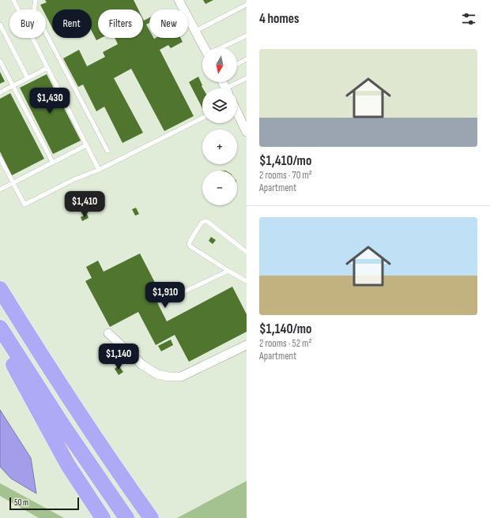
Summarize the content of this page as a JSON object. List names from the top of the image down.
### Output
{
  "scale_bar": "50 m",
  "north": "bottom",
  "page": {
    "heading": "4 homes",
    "chip": [
      "Buy",
      "Rent",
      "Filters",
      "New"
    ],
    "list": [
      {
        "name": "$1,410/mo",
        "note": "2 rooms · 70 m² · Apartment"
      },
      {
        "name": "$1,140/mo",
        "note": "2 rooms · 52 m² · Apartment"
      }
    ],
    "map_buttons": ["+", "−"],
    "price": [
      "$1,430",
      "$1,410",
      "$1,910",
      "$1,140"
    ],
    "scale": "50 m"
  }
}
